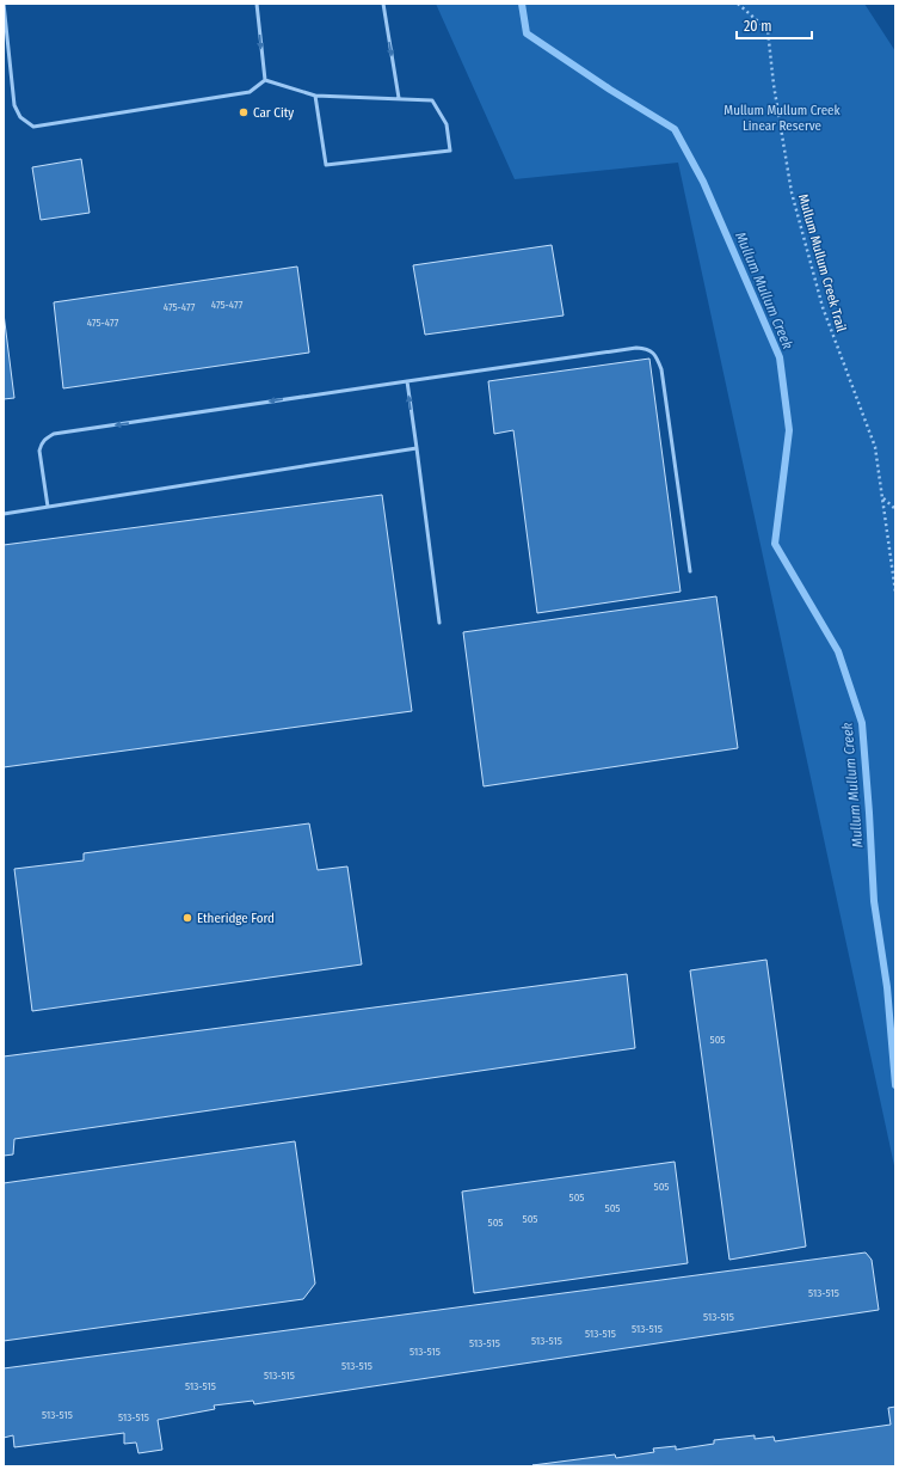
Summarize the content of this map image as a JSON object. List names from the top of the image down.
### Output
{
  "streets": {
    "path": ["Mullum Mullum Creek Trail"]
  },
  "water": ["Mullum Mullum Creek"],
  "parks": ["Mullum Mullum Creek Linear Reserve"],
  "places": ["Car City", "Etheridge Ford"],
  "house_numbers": [
    "475-477",
    "475-477",
    "475-477",
    "505",
    "505",
    "505",
    "505",
    "505",
    "505",
    "513-515",
    "513-515",
    "513-515",
    "513-515",
    "513-515",
    "513-515",
    "513-515",
    "513-515",
    "513-515",
    "513-515",
    "513-515",
    "513-515"
  ],
  "scale_bar": "20 m"
}
